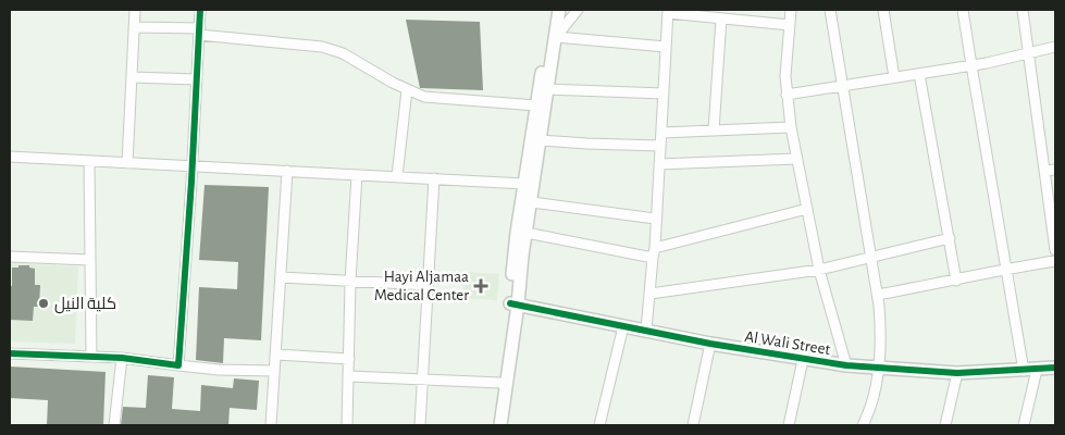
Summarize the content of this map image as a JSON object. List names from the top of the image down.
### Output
{
  "streets": {
    "street": ["Al Wali Street"]
  },
  "places": {
    "health": ["Hayi Aljamaa Medical Center"],
    "other": ["كلية النيل"]
  }
}
